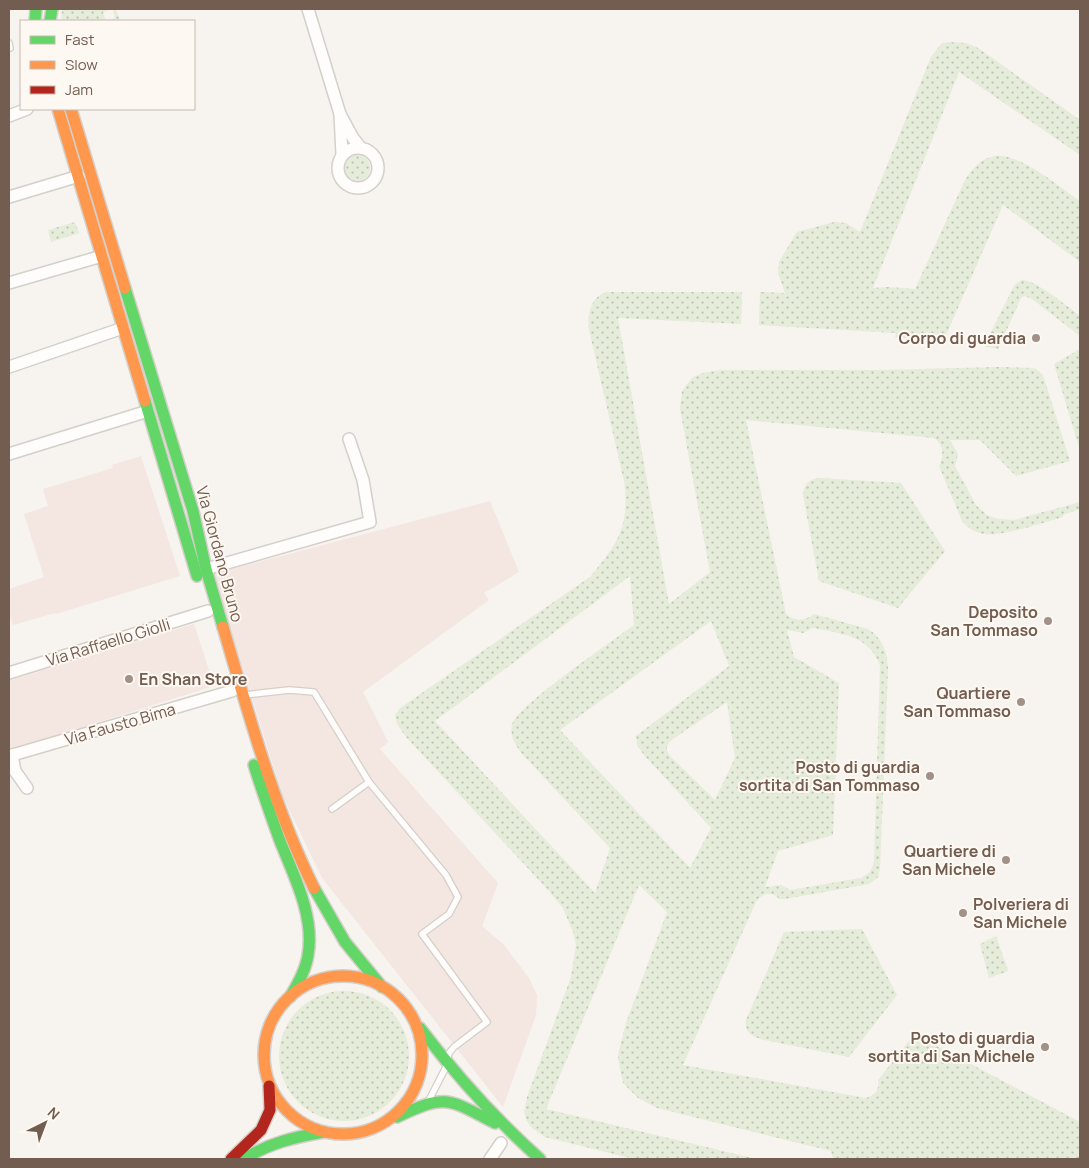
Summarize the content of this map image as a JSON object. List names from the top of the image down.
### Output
{
  "streets": {
    "main road": ["Via Giordano Bruno"],
    "street": ["Via Raffaello Giolli", "Via Fausto Bima"]
  },
  "crossings": [
    ["Via Giordano Bruno", "Via Raffaello Giolli"],
    ["Via Giordano Bruno", "Via Fausto Bima"]
  ],
  "places": [
    "Corpo di guardia",
    "Deposito San Tommaso",
    "En Shan Store",
    "Quartiere San Tommaso",
    "Posto di guardia sortita di San Tommaso",
    "Quartiere di San Michele",
    "Polveriera di San Michele",
    "Posto di guardia sortita di San Michele"
  ],
  "legend": ["Fast", "Slow", "Jam"],
  "north": "top right"
}
